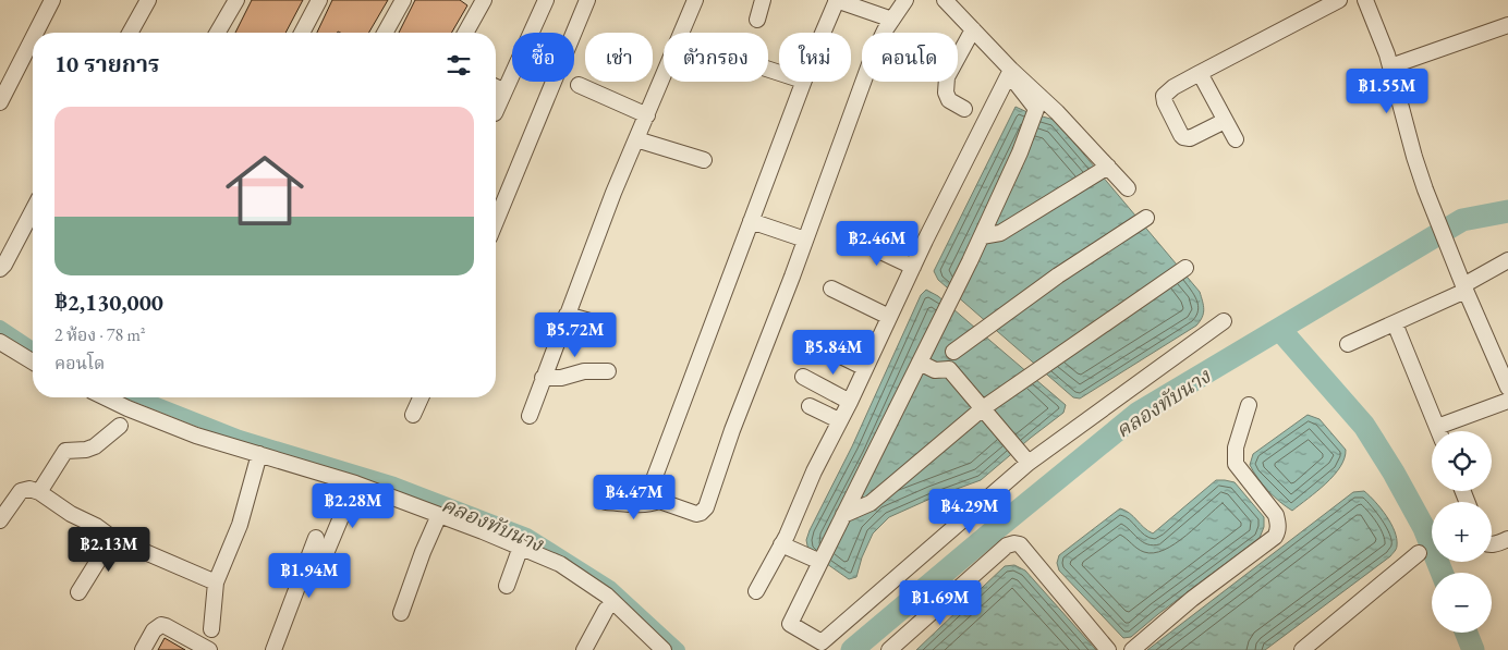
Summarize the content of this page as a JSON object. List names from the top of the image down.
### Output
{
  "water": ["คลองทับนาง"],
  "page": {
    "chip": [
      "ซื้อ",
      "เช่า",
      "ตัวกรอง",
      "ใหม่",
      "คอนโด"
    ],
    "heading": "10 รายการ",
    "price": [
      "฿1.55M",
      "฿2.46M",
      "฿5.72M",
      "฿5.84M",
      "฿4.47M",
      "฿2.28M",
      "฿4.29M",
      "฿2.13M",
      "฿1.94M",
      "฿1.69M"
    ],
    "list": [
      {
        "name": "฿2,130,000",
        "note": "2 ห้อง · 78 m² · คอนโด"
      }
    ],
    "map_buttons": ["+", "−"]
  }
}
